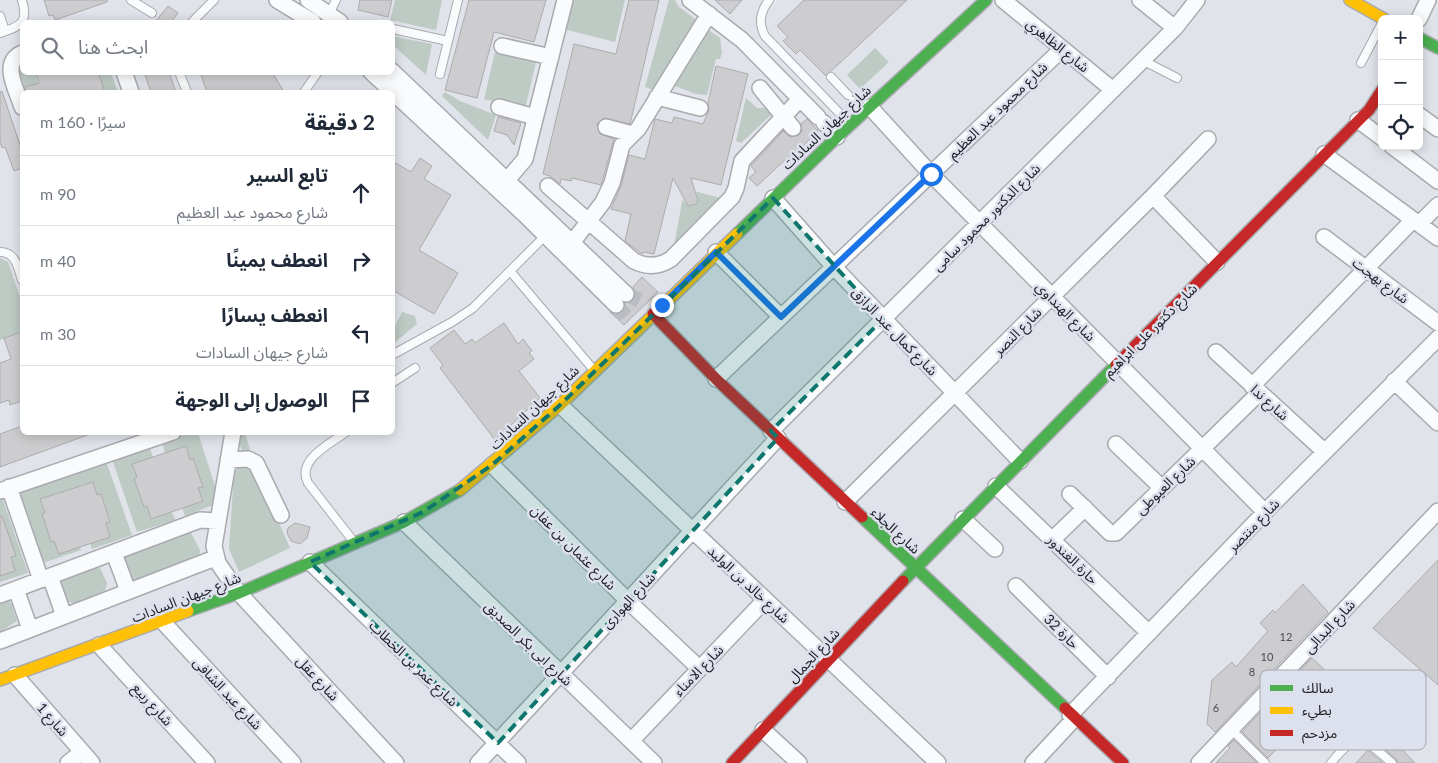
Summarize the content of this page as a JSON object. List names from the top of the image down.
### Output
{
  "streets": {
    "main road": [
      "شارع جيهان السادات",
      "شارع دكتور على ابراهيم",
      "شارع الجلاء",
      "شارع الجمال"
    ],
    "street": [
      "شارع الظاهري",
      "شارع محمود عبد العظيم",
      "شارع الدكتور محمود سامى",
      "شارع بهجت",
      "شارع الهنداوي",
      "شارع كمال عبد الرازق",
      "شارع النصر",
      "شارع ندا",
      "شارع العيوطى",
      "شارع منتصر",
      "شارع عثمان بن عفان",
      "حارة الغندور",
      "شارع خالد بن الوليد",
      "شارع الهوارى",
      "شارع البدالى",
      "حارة 32",
      "شارع ابى بكر الصديق",
      "شارع عمر بن الخطاب",
      "شارع الامناء",
      "شارع عقل",
      "شارع عبد الشافى",
      "شارع ربيع",
      "شارع 1"
    ]
  },
  "crossings": [
    ["شارع الظاهري", "شارع محمود عبد العظيم"],
    ["شارع الظاهري", "شارع الدكتور محمود سامى"],
    ["شارع محمود عبد العظيم", "شارع الهنداوي"],
    ["شارع محمود عبد العظيم", "شارع كمال عبد الرازق"],
    ["شارع محمود عبد العظيم", "شارع الجلاء"],
    ["شارع جيهان السادات", "شارع الهنداوي"],
    ["شارع جيهان السادات", "شارع كمال عبد الرازق"],
    ["شارع جيهان السادات", "شارع الجلاء"],
    ["شارع جيهان السادات", "شارع عثمان بن عفان"],
    ["شارع جيهان السادات", "شارع خالد بن الوليد"],
    ["شارع جيهان السادات", "شارع ابى بكر الصديق"],
    ["شارع جيهان السادات", "شارع عمر بن الخطاب"],
    ["شارع جيهان السادات", "شارع عقل"],
    ["شارع جيهان السادات", "شارع عبد الشافى"],
    ["شارع جيهان السادات", "شارع ربيع"],
    ["شارع جيهان السادات", "شارع 1"],
    ["شارع الدكتور محمود سامى", "شارع الهنداوي"],
    ["شارع الدكتور محمود سامى", "شارع كمال عبد الرازق"],
    ["شارع الدكتور محمود سامى", "شارع الجلاء"],
    ["شارع الدكتور محمود سامى", "شارع الهوارى"],
    ["شارع بهجت", "شارع العيوطى"],
    ["شارع الهنداوي", "شارع دكتور على ابراهيم"],
    ["شارع الهنداوي", "شارع النصر"],
    ["شارع الهنداوي", "شارع العيوطى"],
    ["شارع الهنداوي", "شارع منتصر"],
    ["شارع دكتور على ابراهيم", "شارع كمال عبد الرازق"],
    ["شارع دكتور على ابراهيم", "شارع الجلاء"],
    ["شارع دكتور على ابراهيم", "حارة الغندور"],
    ["شارع دكتور على ابراهيم", "شارع الجمال"],
    ["شارع كمال عبد الرازق", "شارع النصر"],
    ["شارع النصر", "شارع الجلاء"],
    ["شارع ندا", "شارع العيوطى"],
    ["شارع ندا", "شارع منتصر"],
    ["شارع منتصر", "شارع الجلاء"],
    ["شارع منتصر", "حارة الغندور"],
    ["شارع منتصر", "حارة 32"],
    ["شارع الجلاء", "شارع الهوارى"],
    ["شارع الجلاء", "شارع الجمال"],
    ["شارع عثمان بن عفان", "شارع الهوارى"],
    ["شارع عثمان بن عفان", "شارع الامناء"],
    ["شارع خالد بن الوليد", "شارع الهوارى"],
    ["شارع خالد بن الوليد", "شارع الجمال"],
    ["شارع خالد بن الوليد", "شارع الامناء"],
    ["شارع الهوارى", "شارع ابى بكر الصديق"],
    ["شارع الهوارى", "شارع عمر بن الخطاب"],
    ["شارع ابى بكر الصديق", "شارع الامناء"]
  ],
  "house_numbers": [
    "12",
    "10",
    "8",
    "6"
  ],
  "legend": ["سالك", "بطيء", "مزدحم"],
  "page": {
    "map_buttons": ["+", "−"],
    "search": "ابحث هنا",
    "heading": ["2 دقيقة", "سيرًا · 160 m"],
    "list": [
      ["تابع السير", "شارع محمود عبد العظيم", "90 m"],
      ["انعطف يمينًا", "40 m"],
      ["انعطف يسارًا", "شارع جيهان السادات", "30 m"],
      "الوصول إلى الوجهة"
    ]
  }
}
